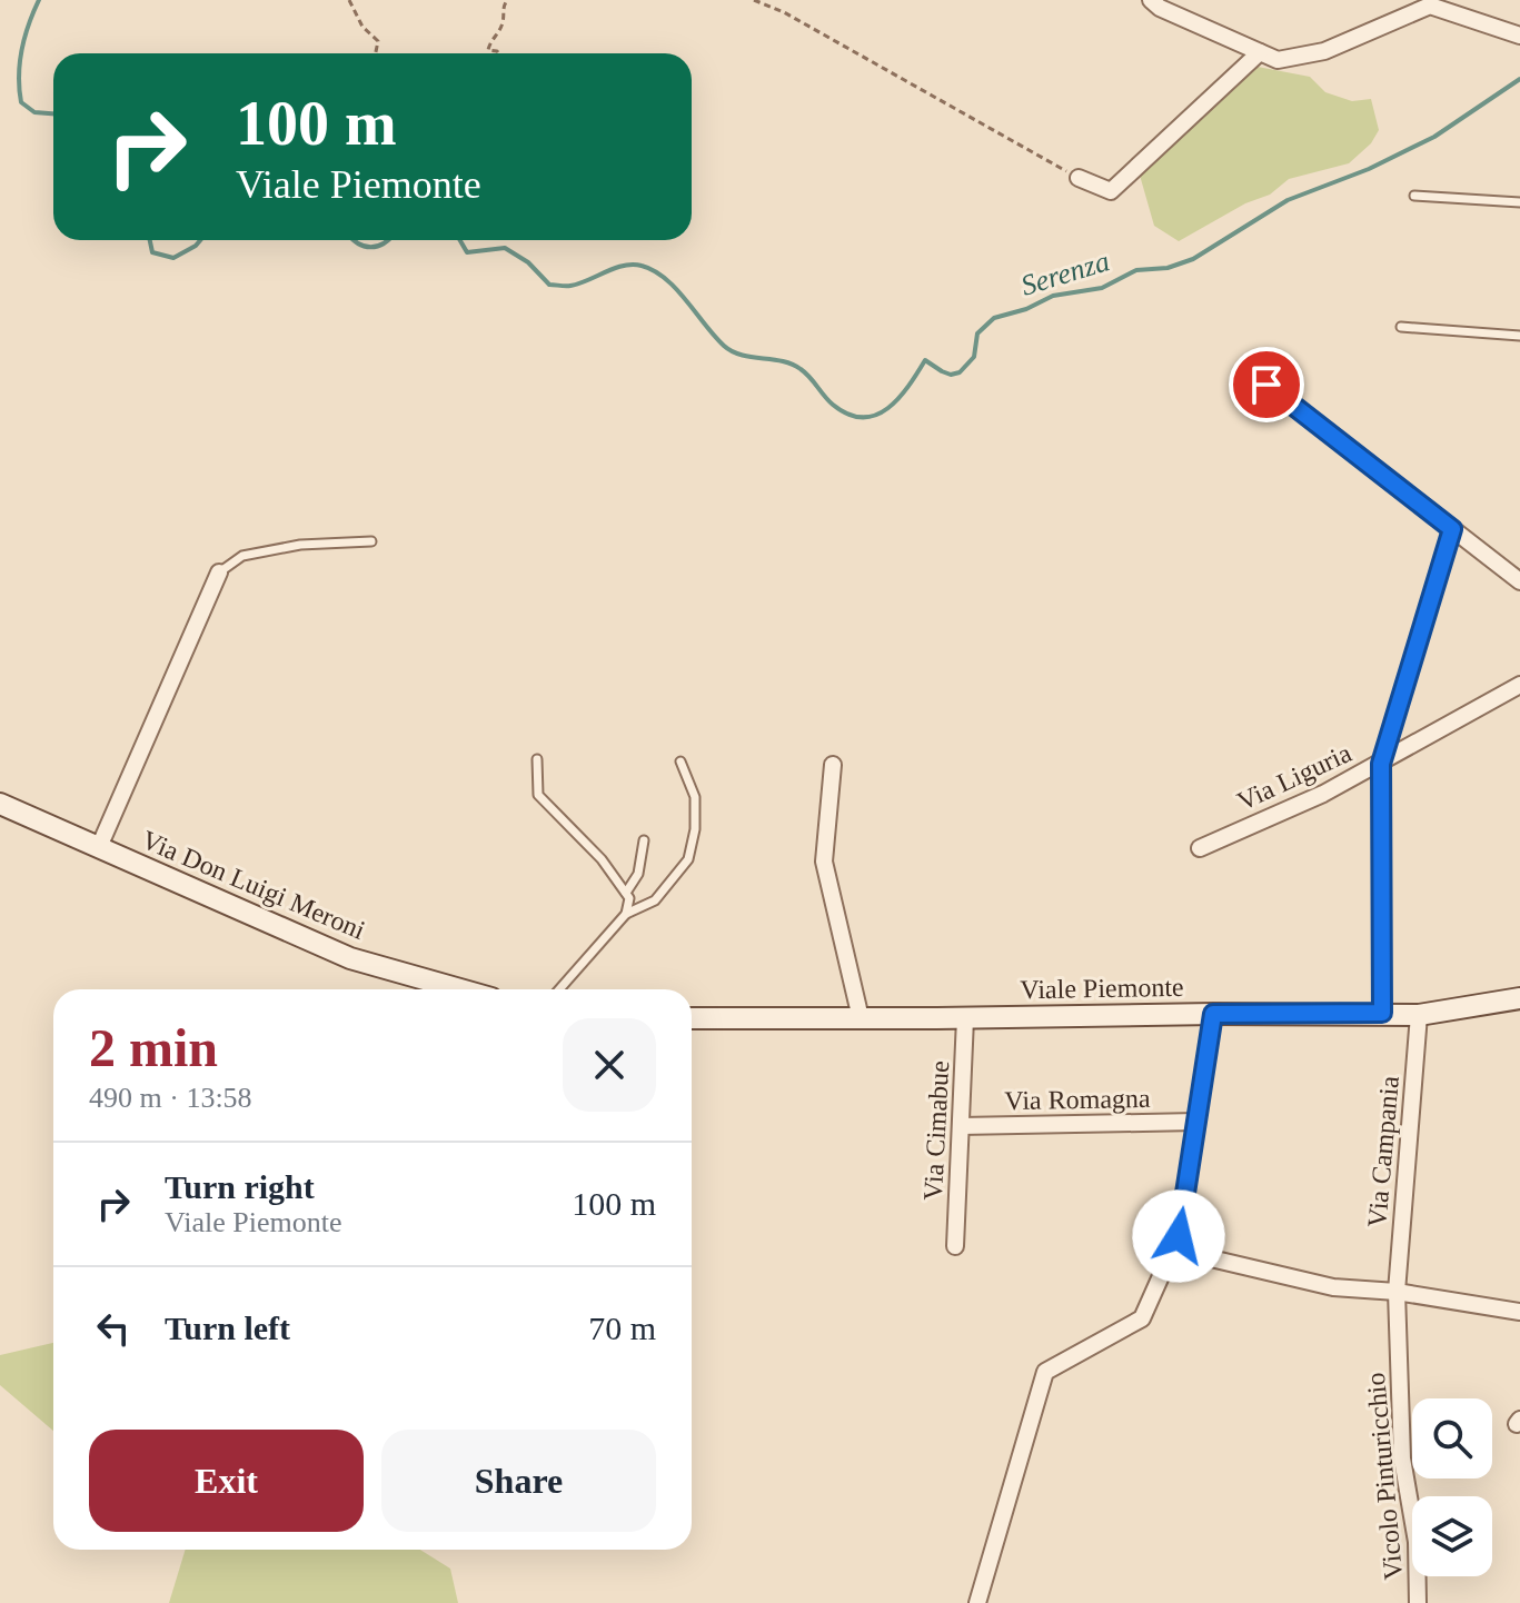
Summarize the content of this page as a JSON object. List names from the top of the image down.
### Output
{
  "streets": {
    "street": [
      "Via Liguria",
      "Via Don Luigi Meroni",
      "Viale Piemonte",
      "Via Romagna",
      "Via Cimabue",
      "Via Campania",
      "Vicolo Pinturicchio"
    ]
  },
  "crossings": [
    ["Viale Piemonte", "Via Cimabue"],
    ["Viale Piemonte", "Via Campania"],
    ["Via Romagna", "Via Cimabue"],
    ["Via Campania", "Vicolo Pinturicchio"]
  ],
  "water": ["Serenza"],
  "page": {
    "turn": ["100 m", "Viale Piemonte"],
    "heading": ["2 min", "490 m · 13:58"],
    "list": [
      {
        "name": "Turn right",
        "note": "Viale Piemonte",
        "value": "100 m"
      },
      {
        "name": "Turn left",
        "value": "70 m"
      }
    ],
    "buttons": ["Exit", "Share"]
  }
}
